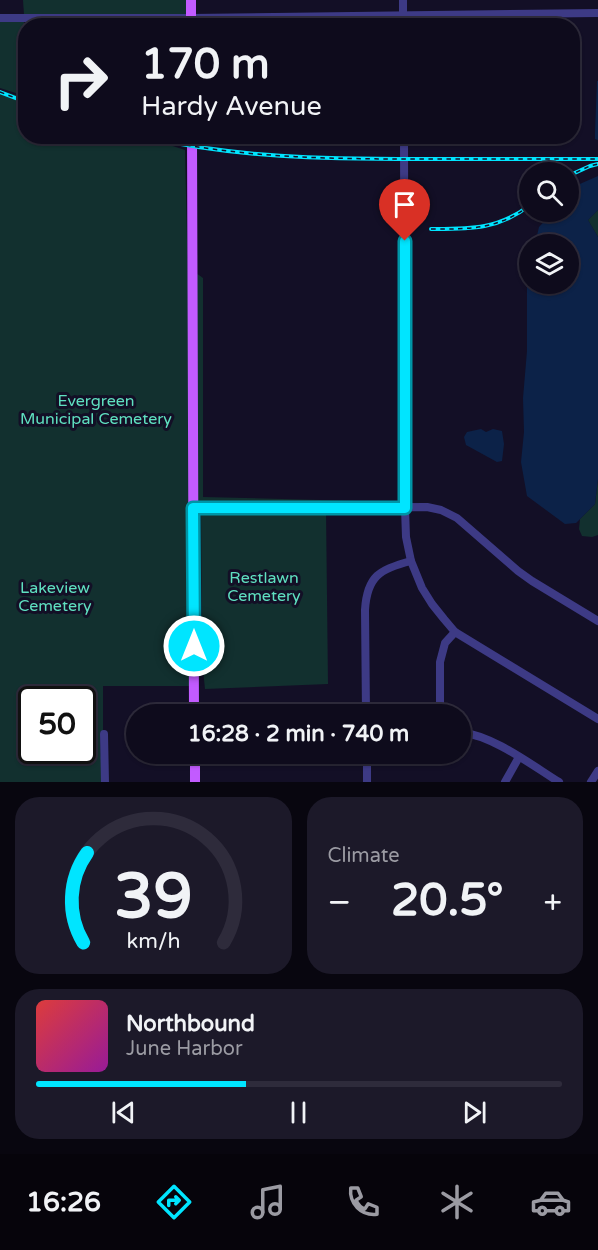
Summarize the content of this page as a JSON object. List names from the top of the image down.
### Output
{
  "parks": ["Evergreen Municipal Cemetery", "Restlawn Cemetery", "Lakeview Cemetery"],
  "page": {
    "turn": ["170 m", "Hardy Avenue"],
    "limit": "50",
    "trip": "16:28 · 2 min · 740 m",
    "tile": "Climate",
    "heat": ["−", "20.5°", "+"],
    "song": ["Northbound", "June Harbor"],
    "tabs": "16:26",
    "gauge": ["39", "km/h"]
  }
}
